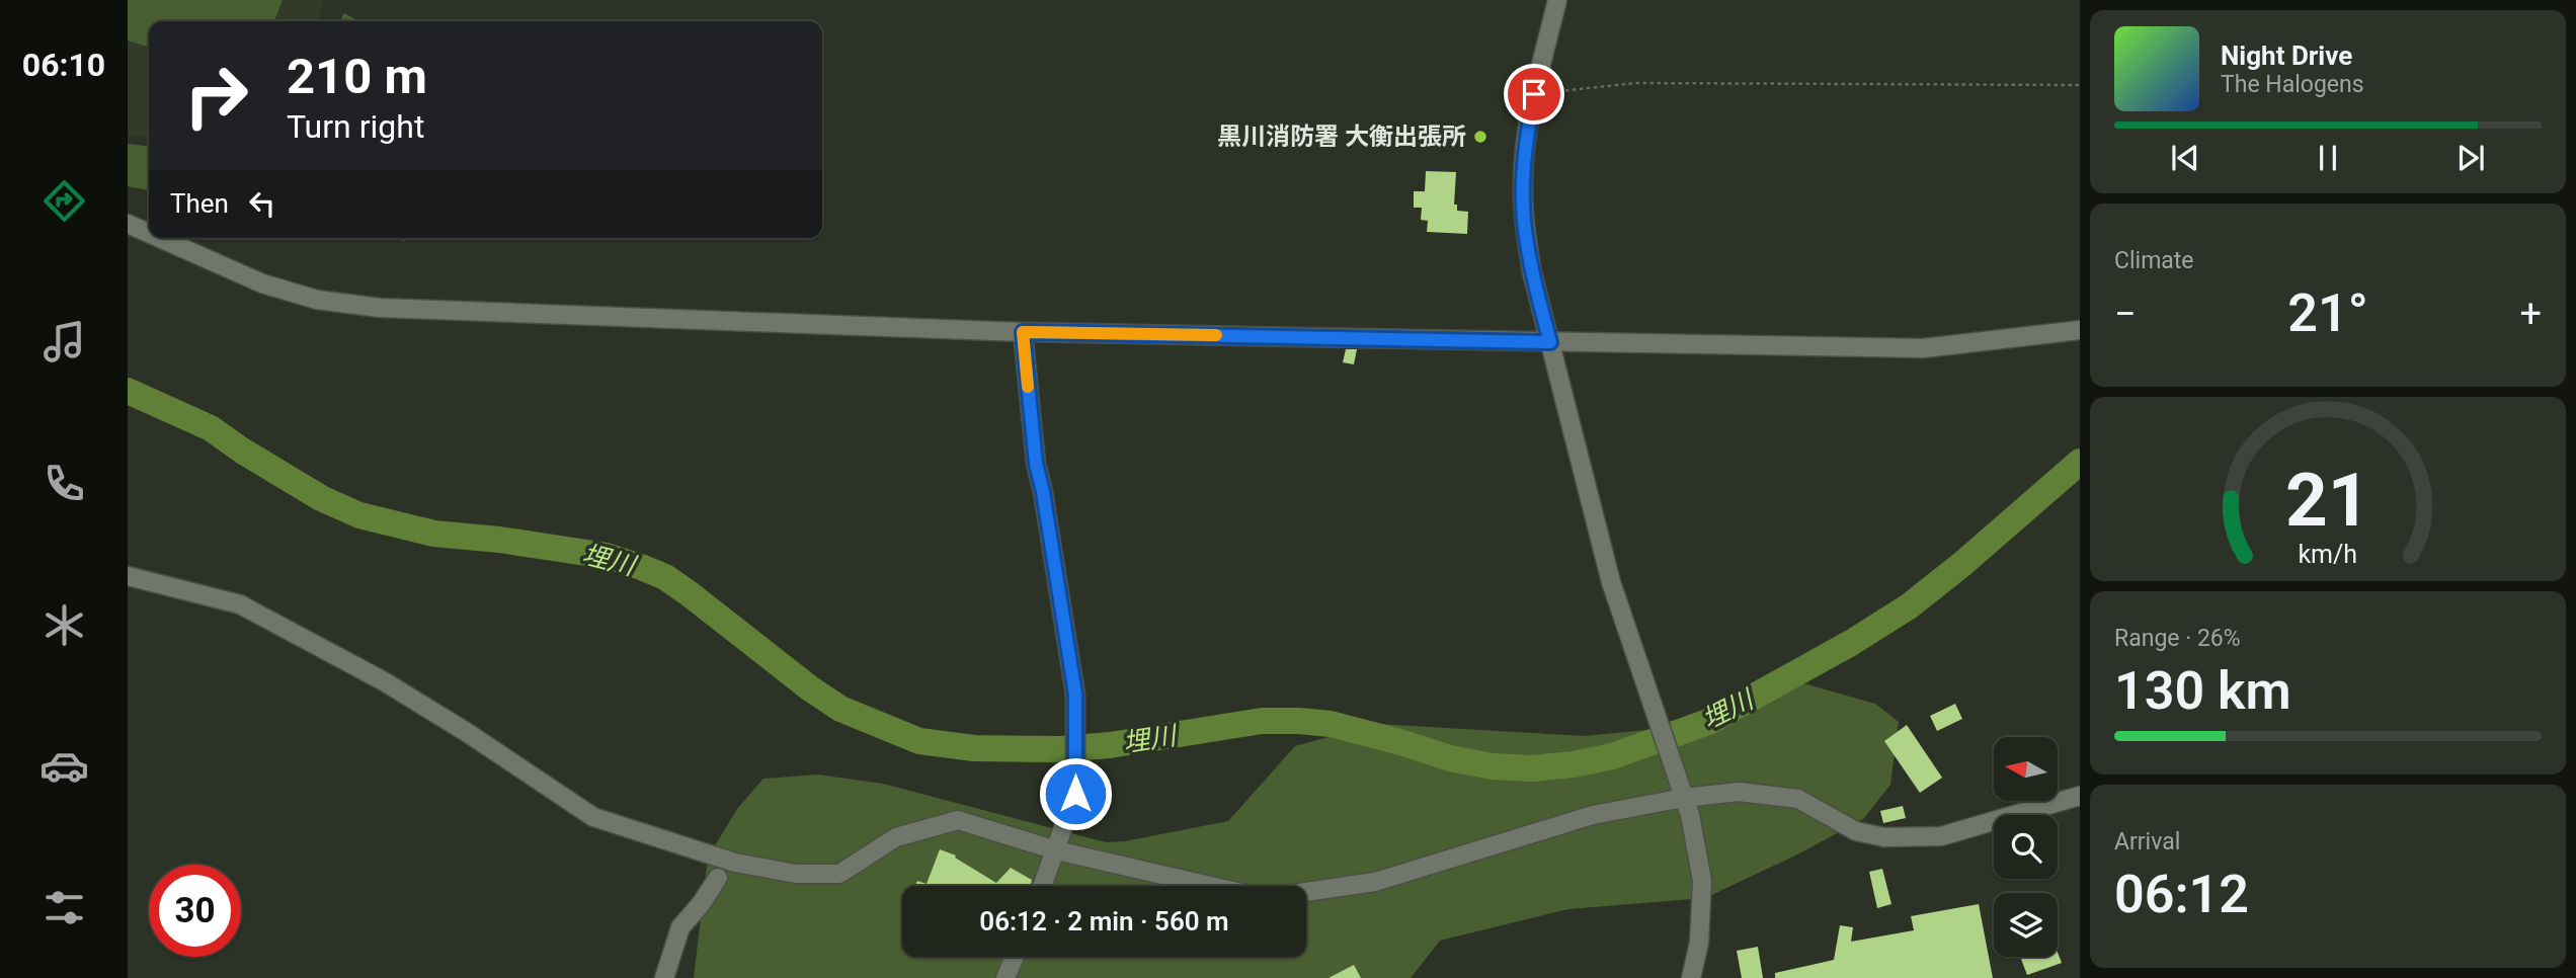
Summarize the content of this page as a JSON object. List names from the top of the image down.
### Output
{
  "water": ["埋川"],
  "places": ["黒川消防署 大衡出張所"],
  "north": "left",
  "page": {
    "tabs": "06:10",
    "turn": ["210 m", "Turn right"],
    "song": ["Night Drive", "The Halogens"],
    "then": "Then",
    "tile": [
      "Climate",
      ["Range · 26%", "130 km"],
      ["Arrival", "06:12"]
    ],
    "heat": ["−", "21°", "+"],
    "limit": "30",
    "trip": "06:12 · 2 min · 560 m",
    "gauge": ["21", "km/h"]
  }
}
